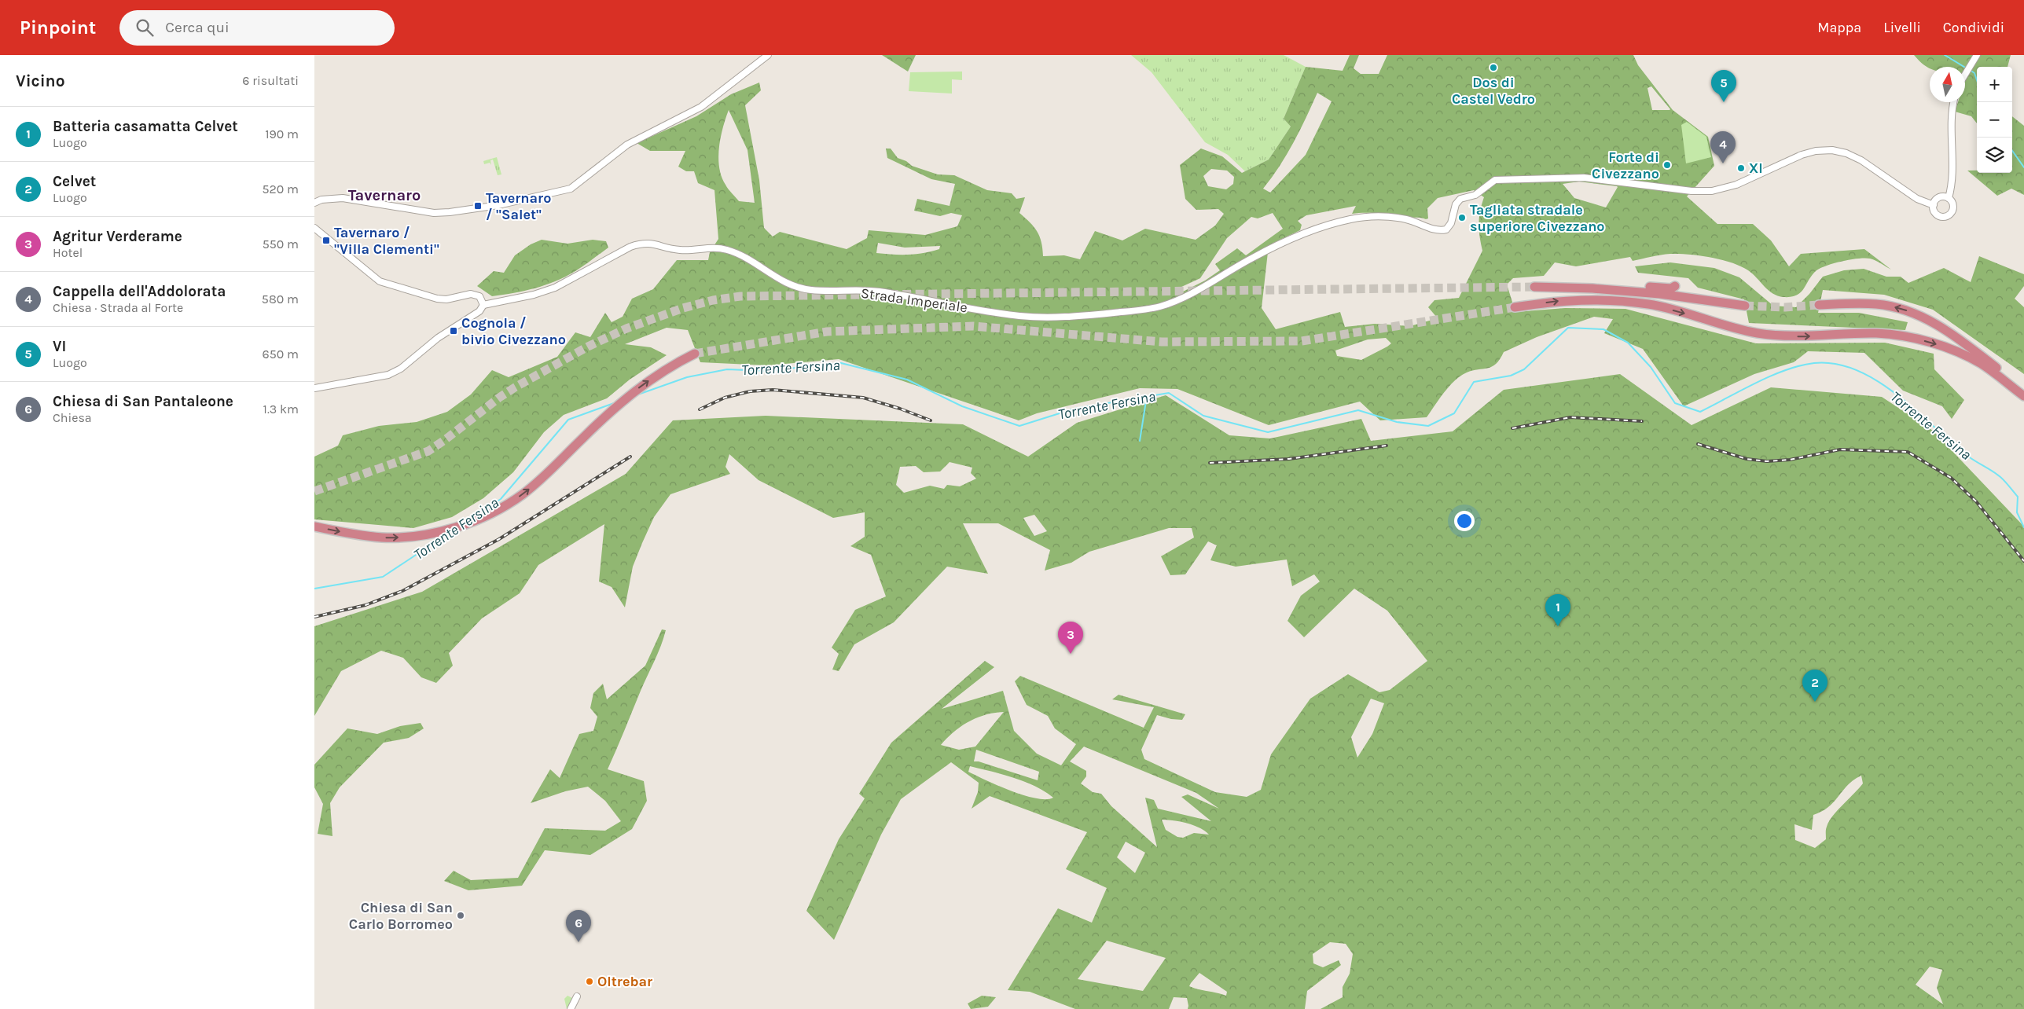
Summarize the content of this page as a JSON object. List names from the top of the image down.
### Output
{
  "streets": {
    "street": ["Strada Imperiale"]
  },
  "districts": ["Tavernaro"],
  "water": ["Torrente Fersina"],
  "places": {
    "other": [
      "Dos di Castel Vedro",
      "Forte di Civezzano",
      "XI",
      "Tagliata stradale superiore Civezzano",
      "Chiesa di San Carlo Borromeo",
      "Oltrebar"
    ],
    "transit": ["Tavernaro / \"Salet\"", "Tavernaro / \"Villa Clementi\"", "Cognola / bivio Civezzano"]
  },
  "north": "top",
  "page": {
    "header": "Pinpoint",
    "search": "Cerca qui",
    "nav": ["Mappa", "Livelli", "Condividi"],
    "heading": ["Vicino", "6 risultati"],
    "map_buttons": ["+", "−"],
    "pins": [
      "5",
      "4",
      "1",
      "3",
      "2",
      "6"
    ],
    "list": [
      {
        "mark": "1",
        "name": "Batteria casamatta Celvet",
        "note": "Luogo",
        "value": "190 m"
      },
      {
        "mark": "2",
        "name": "Celvet",
        "note": "Luogo",
        "value": "520 m"
      },
      {
        "mark": "3",
        "name": "Agritur Verderame",
        "note": "Hotel",
        "value": "550 m"
      },
      {
        "mark": "4",
        "name": "Cappella dell'Addolorata",
        "note": "Chiesa · Strada al Forte",
        "value": "580 m"
      },
      {
        "mark": "5",
        "name": "VI",
        "note": "Luogo",
        "value": "650 m"
      },
      {
        "mark": "6",
        "name": "Chiesa di San Pantaleone",
        "note": "Chiesa",
        "value": "1.3 km"
      }
    ]
  }
}
